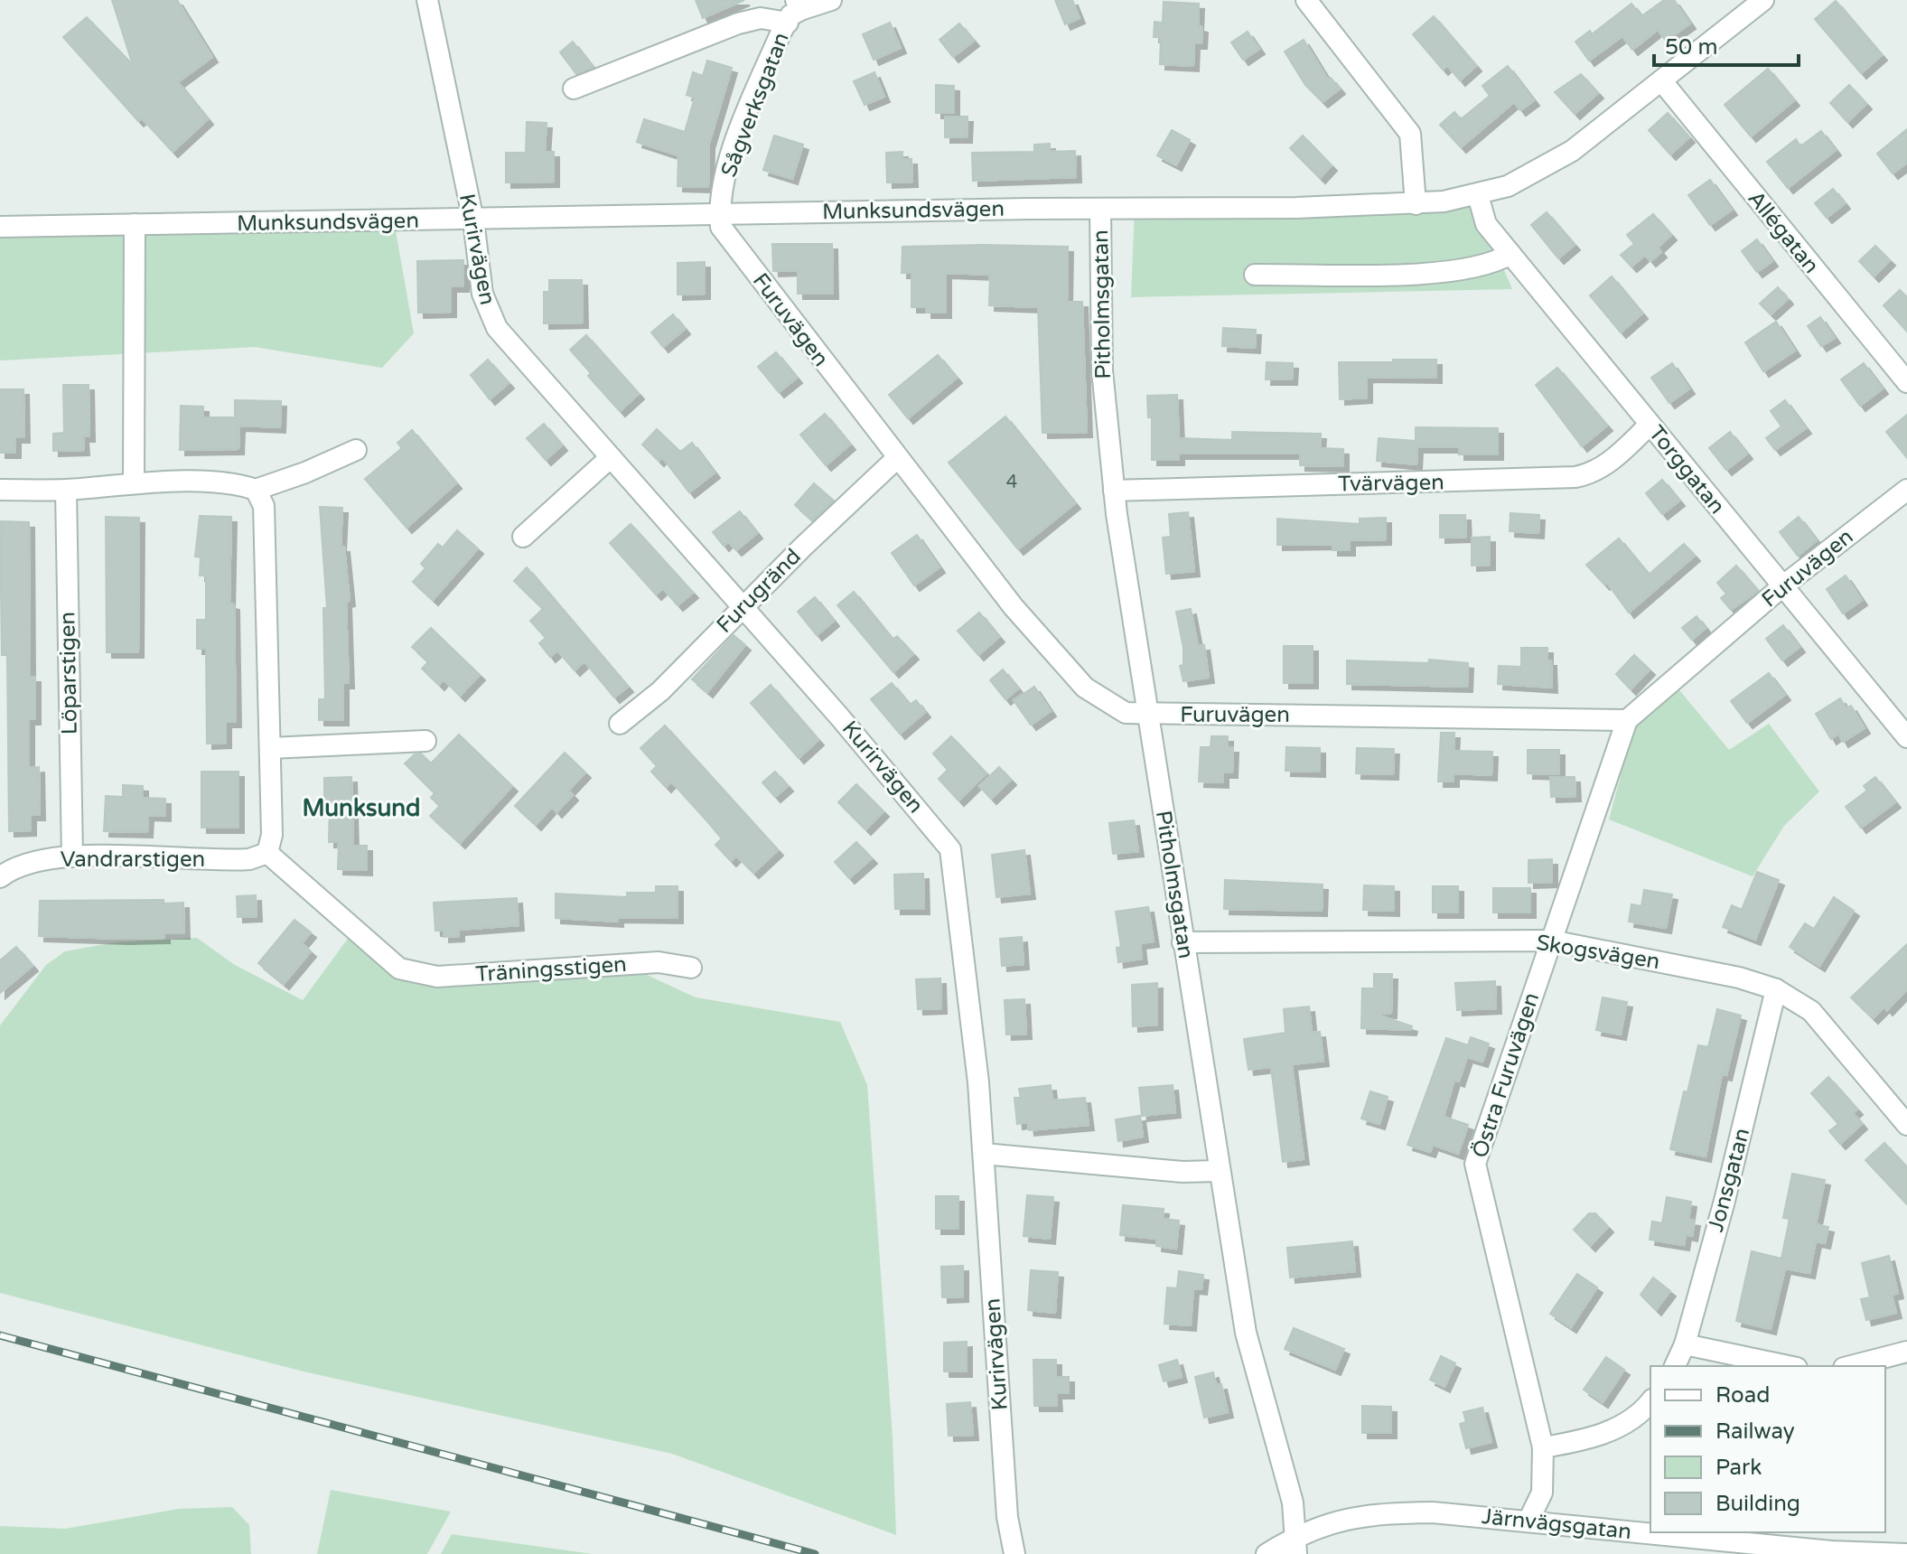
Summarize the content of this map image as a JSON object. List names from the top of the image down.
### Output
{
  "streets": {
    "street": [
      "Sågverksgatan",
      "Munksundsvägen",
      "Allégatan",
      "Kurirvägen",
      "Pitholmsgatan",
      "Furuvägen",
      "Torggatan",
      "Tvärvägen",
      "Furugränd",
      "Löparstigen",
      "Vandrarstigen",
      "Skogsvägen",
      "Träningsstigen",
      "Östra Furuvägen",
      "Jonsgatan",
      "Järnvägsgatan"
    ]
  },
  "crossings": [
    ["Sågverksgatan", "Munksundsvägen"],
    ["Sågverksgatan", "Furuvägen"],
    ["Munksundsvägen", "Allégatan"],
    ["Munksundsvägen", "Kurirvägen"],
    ["Munksundsvägen", "Pitholmsgatan"],
    ["Munksundsvägen", "Furuvägen"],
    ["Munksundsvägen", "Torggatan"],
    ["Kurirvägen", "Furugränd"],
    ["Pitholmsgatan", "Furuvägen"],
    ["Pitholmsgatan", "Tvärvägen"],
    ["Pitholmsgatan", "Skogsvägen"],
    ["Pitholmsgatan", "Järnvägsgatan"],
    ["Furuvägen", "Torggatan"],
    ["Furuvägen", "Furugränd"],
    ["Furuvägen", "Östra Furuvägen"],
    ["Torggatan", "Tvärvägen"],
    ["Löparstigen", "Vandrarstigen"],
    ["Vandrarstigen", "Träningsstigen"],
    ["Skogsvägen", "Östra Furuvägen"],
    ["Skogsvägen", "Jonsgatan"],
    ["Östra Furuvägen", "Järnvägsgatan"]
  ],
  "districts": ["Munksund"],
  "house_numbers": ["4"],
  "legend": [
    "Road",
    "Railway",
    "Park",
    "Building"
  ],
  "scale_bar": "50 m"
}
